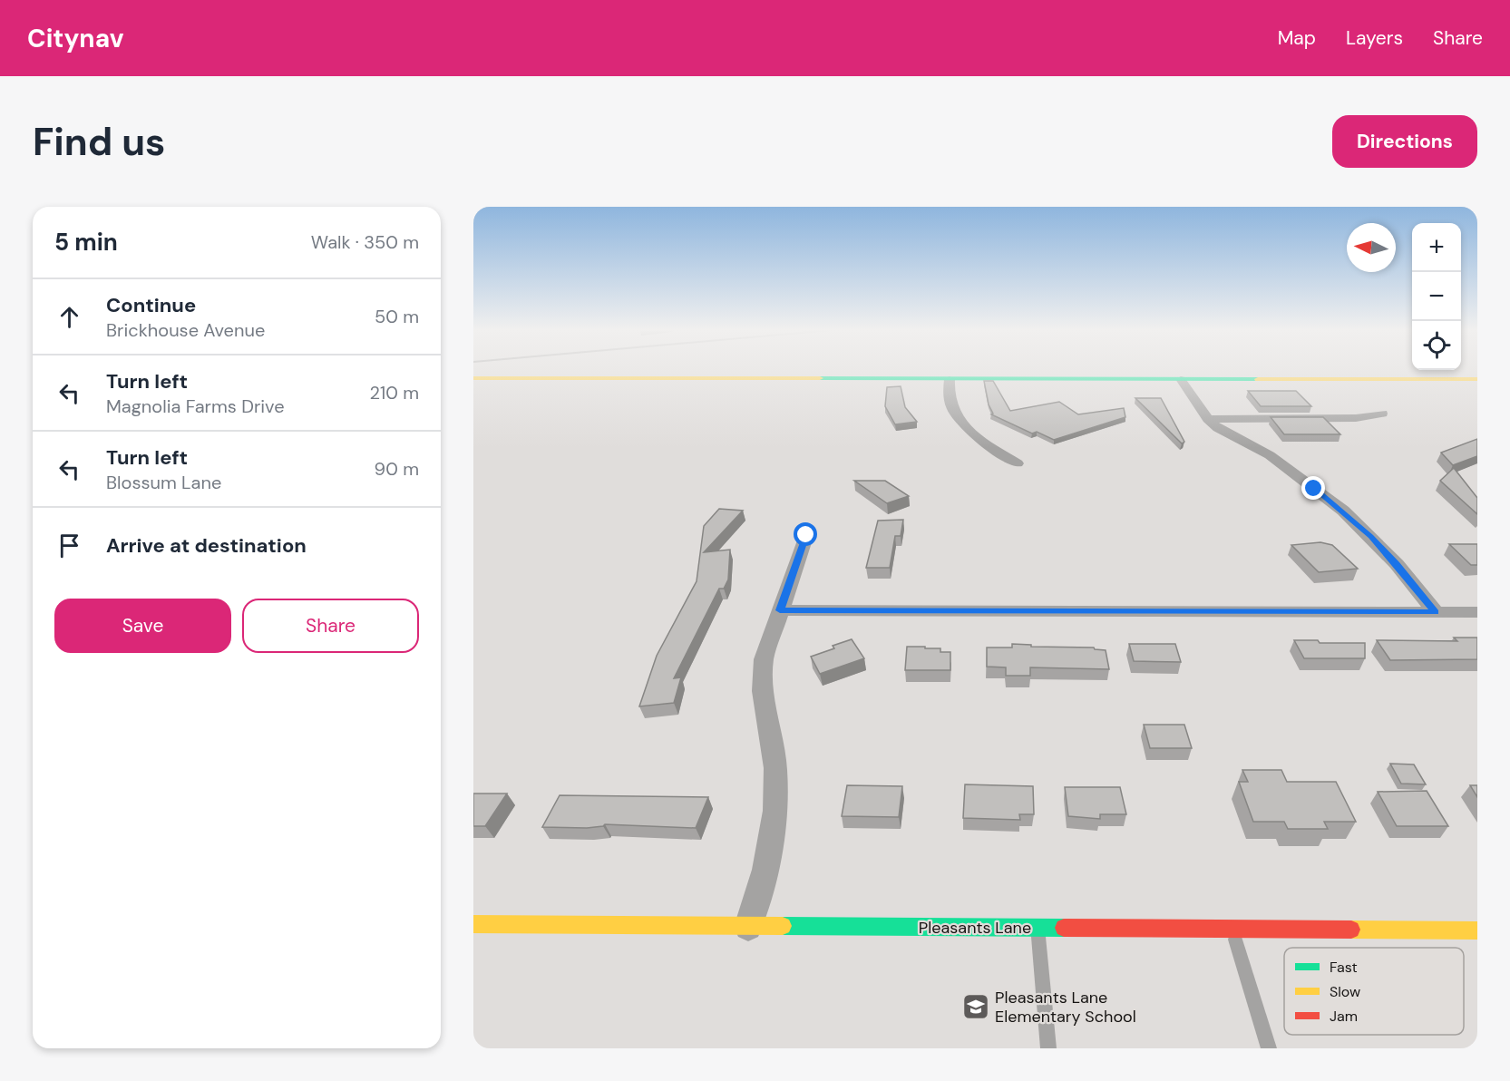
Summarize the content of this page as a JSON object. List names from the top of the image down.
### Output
{
  "streets": {
    "street": ["Pleasants Lane"]
  },
  "places": {
    "school or university": ["Pleasants Lane Elementary School"]
  },
  "legend": ["Fast", "Slow", "Jam"],
  "north": "left",
  "page": {
    "header": "Citynav",
    "nav": ["Map", "Layers", "Share"],
    "buttons": [
      "Directions",
      ["Save", "Share"]
    ],
    "title": "Find us",
    "heading": ["5 min", "Walk · 350 m"],
    "map_buttons": ["+", "−"],
    "list": [
      ["Continue", "Brickhouse Avenue", "50 m"],
      ["Turn left", "Magnolia Farms Drive", "210 m"],
      ["Turn left", "Blossum Lane", "90 m"],
      "Arrive at destination"
    ]
  }
}
